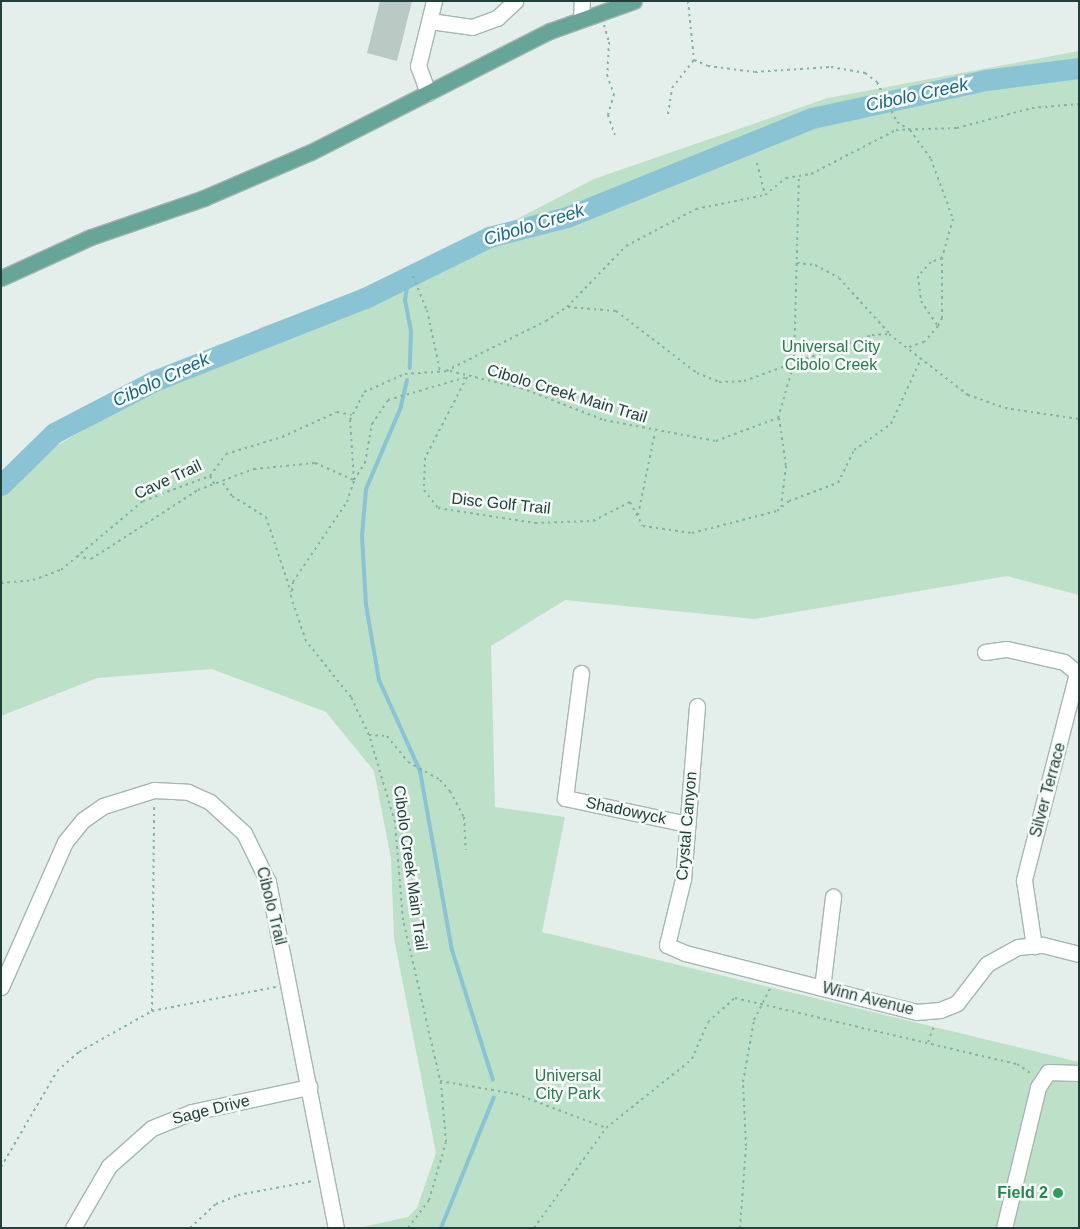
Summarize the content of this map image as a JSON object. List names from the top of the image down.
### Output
{
  "streets": {
    "street": [
      "Silver Terrace",
      "Shadowyck",
      "Crystal Canyon",
      "Cibolo Trail",
      "Winn Avenue",
      "Sage Drive"
    ],
    "path": ["Cibolo Creek Main Trail", "Cave Trail", "Disc Golf Trail"]
  },
  "crossings": [
    ["Cibolo Creek Main Trail", "Cave Trail"],
    ["Cibolo Creek Main Trail", "Disc Golf Trail"],
    ["Silver Terrace", "Winn Avenue"],
    ["Shadowyck", "Crystal Canyon"],
    ["Crystal Canyon", "Winn Avenue"],
    ["Cibolo Trail", "Sage Drive"]
  ],
  "water": ["Cibolo Creek"],
  "parks": ["Universal City Cibolo Creek", "Universal City Park"],
  "places": ["Field 2"]
}
